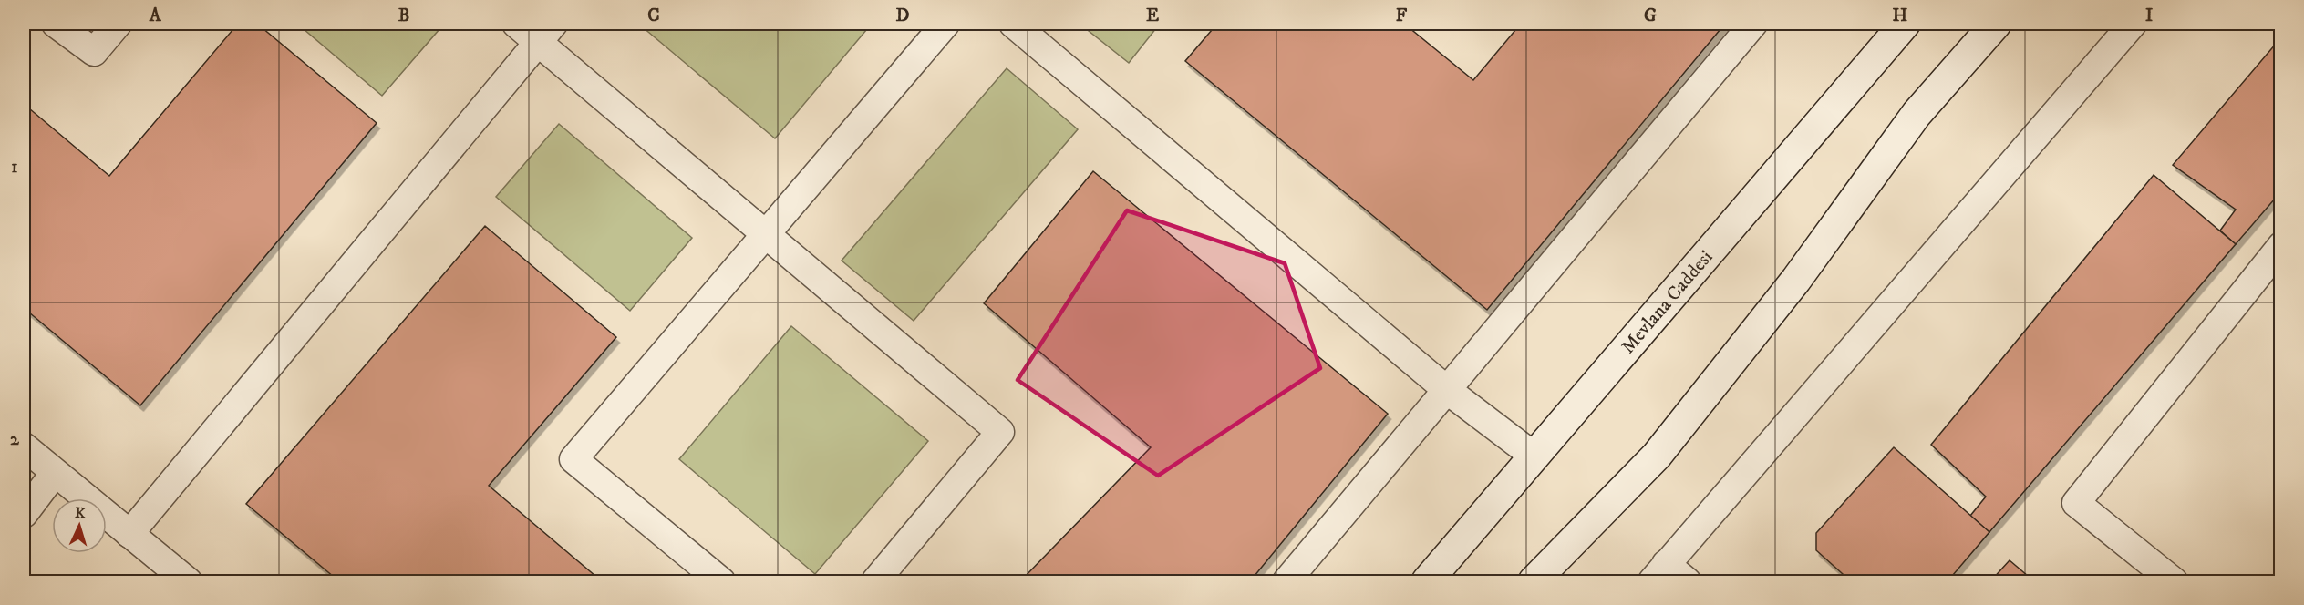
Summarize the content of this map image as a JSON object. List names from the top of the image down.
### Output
{
  "streets": {
    "main road": ["Mevlana Caddesi"]
  },
  "north": "top",
  "grid": {
    "columns": [
      "A",
      "B",
      "C",
      "D",
      "E",
      "F",
      "G",
      "H",
      "I"
    ],
    "rows": ["1", "2"]
  }
}
